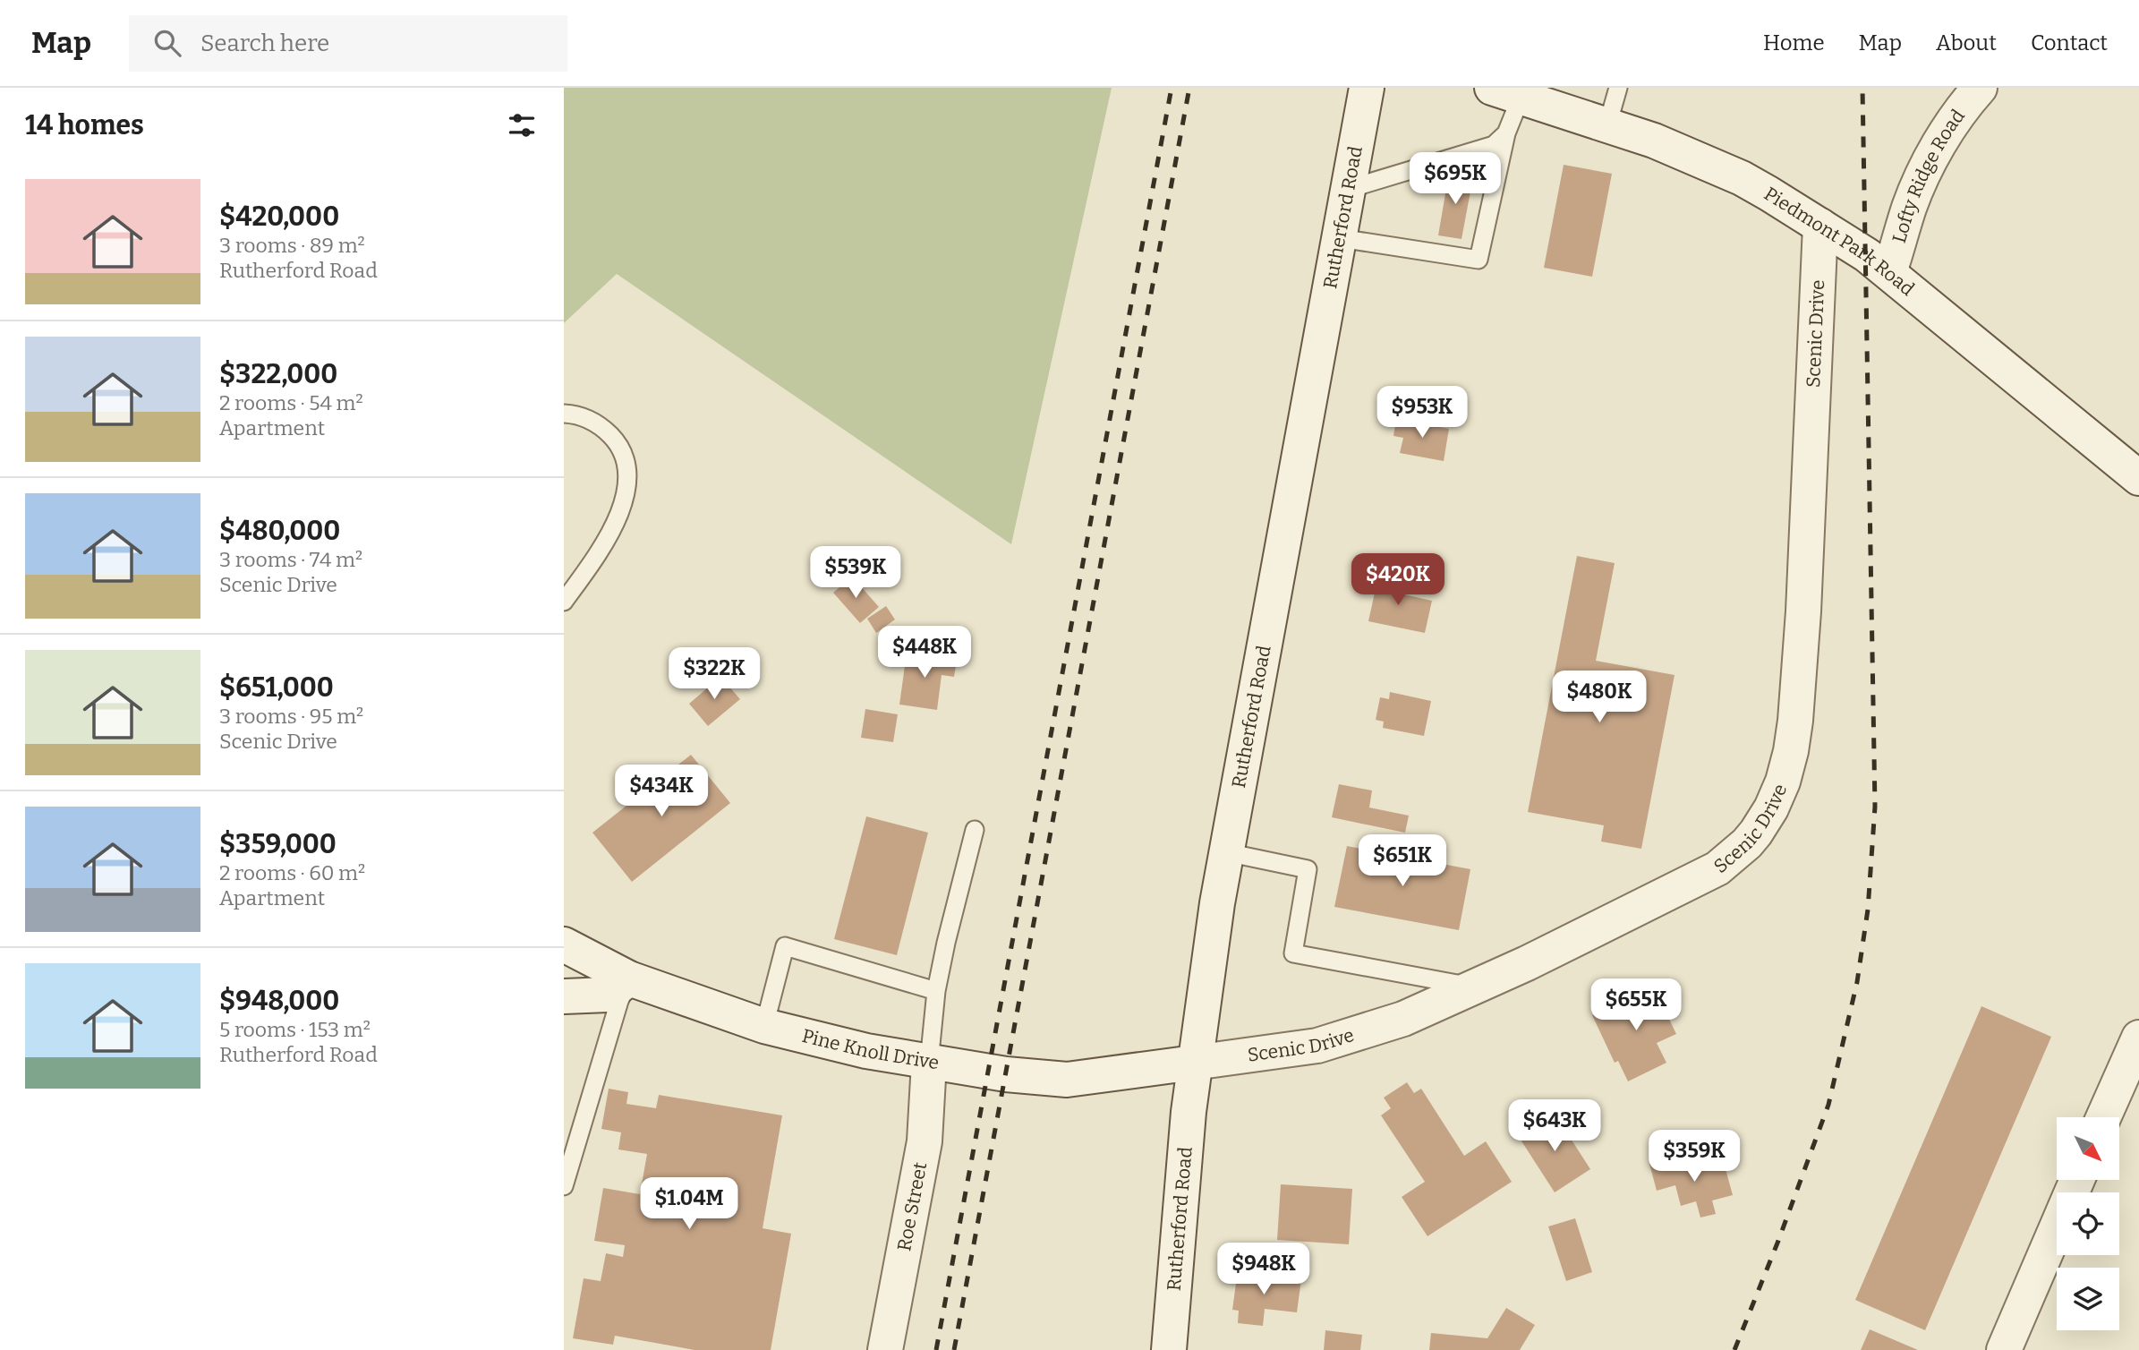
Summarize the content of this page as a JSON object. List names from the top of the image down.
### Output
{
  "streets": {
    "street": [
      "Lofty Ridge Road",
      "Rutherford Road",
      "Piedmont Park Road",
      "Scenic Drive",
      "Pine Knoll Drive",
      "Roe Street"
    ]
  },
  "crossings": [
    ["Lofty Ridge Road", "Piedmont Park Road"],
    ["Rutherford Road", "Scenic Drive"],
    ["Rutherford Road", "Pine Knoll Drive"],
    ["Piedmont Park Road", "Scenic Drive"],
    ["Scenic Drive", "Pine Knoll Drive"],
    ["Pine Knoll Drive", "Roe Street"]
  ],
  "north": "bottom right",
  "page": {
    "header": "Map",
    "search": "Search here",
    "nav": [
      "Home",
      "Map",
      "About",
      "Contact"
    ],
    "heading": "14 homes",
    "price": [
      "$695K",
      "$953K",
      "$539K",
      "$420K",
      "$448K",
      "$322K",
      "$480K",
      "$434K",
      "$651K",
      "$655K",
      "$643K",
      "$359K",
      "$1.04M",
      "$948K"
    ],
    "list": [
      {
        "name": "$420,000",
        "note": "3 rooms · 89 m² · Rutherford Road"
      },
      {
        "name": "$322,000",
        "note": "2 rooms · 54 m² · Apartment"
      },
      {
        "name": "$480,000",
        "note": "3 rooms · 74 m² · Scenic Drive"
      },
      {
        "name": "$651,000",
        "note": "3 rooms · 95 m² · Scenic Drive"
      },
      {
        "name": "$359,000",
        "note": "2 rooms · 60 m² · Apartment"
      },
      {
        "name": "$948,000",
        "note": "5 rooms · 153 m² · Rutherford Road"
      }
    ]
  }
}
